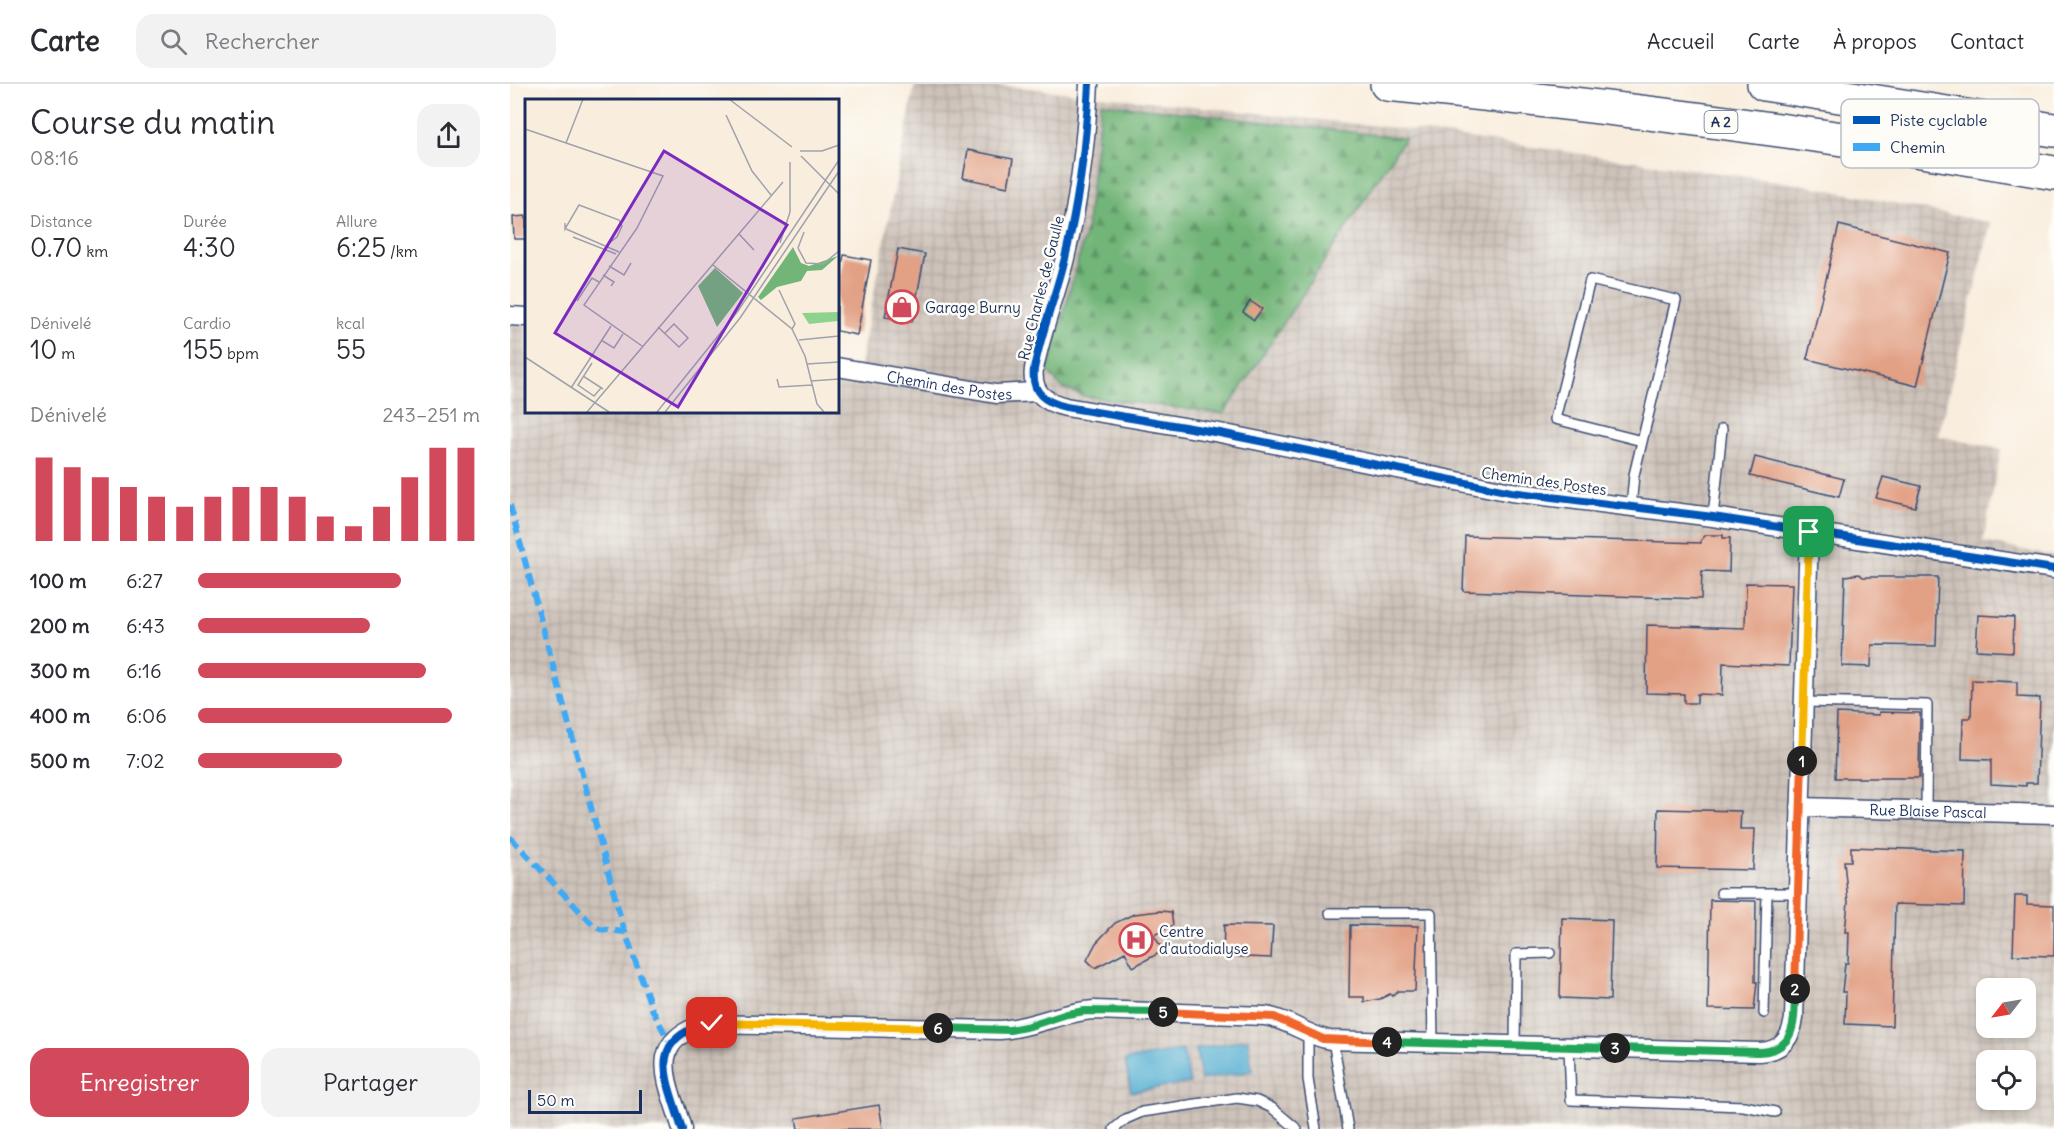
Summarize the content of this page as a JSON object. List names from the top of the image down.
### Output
{
  "streets": {
    "highway": ["A 2"],
    "street": ["Rue Charles de Gaulle", "Chemin des Postes", "Rue Blaise Pascal"]
  },
  "crossings": [
    ["Rue Charles de Gaulle", "Chemin des Postes"]
  ],
  "places": {
    "shop": ["Garage Burny"],
    "hospital": ["Centre d'autodialyse"]
  },
  "legend": ["Piste cyclable", "Chemin"],
  "scale_bar": "50 m",
  "north": "bottom left",
  "page": {
    "header": "Carte",
    "search": "Rechercher",
    "nav": [
      "Accueil",
      "Carte",
      "À propos",
      "Contact"
    ],
    "heading": ["Course du matin", "08:16"],
    "stats": [
      ["Distance", "0.70 km"],
      ["Durée", "4:30"],
      ["Allure", "6:25 /km"],
      ["Dénivelé", "10 m"],
      ["Cardio", "155 bpm"],
      ["kcal", "55"]
    ],
    "chart": ["Dénivelé", "243–251 m"],
    "list": [
      {
        "name": "100 m",
        "note": "6:27"
      },
      {
        "name": "200 m",
        "note": "6:43"
      },
      {
        "name": "300 m",
        "note": "6:16"
      },
      {
        "name": "400 m",
        "note": "6:06"
      },
      {
        "name": "500 m",
        "note": "7:02"
      }
    ],
    "pins": [
      "1",
      "2",
      "5",
      "6",
      "4",
      "3"
    ],
    "buttons": ["Enregistrer", "Partager"],
    "scale": "50 m"
  }
}
